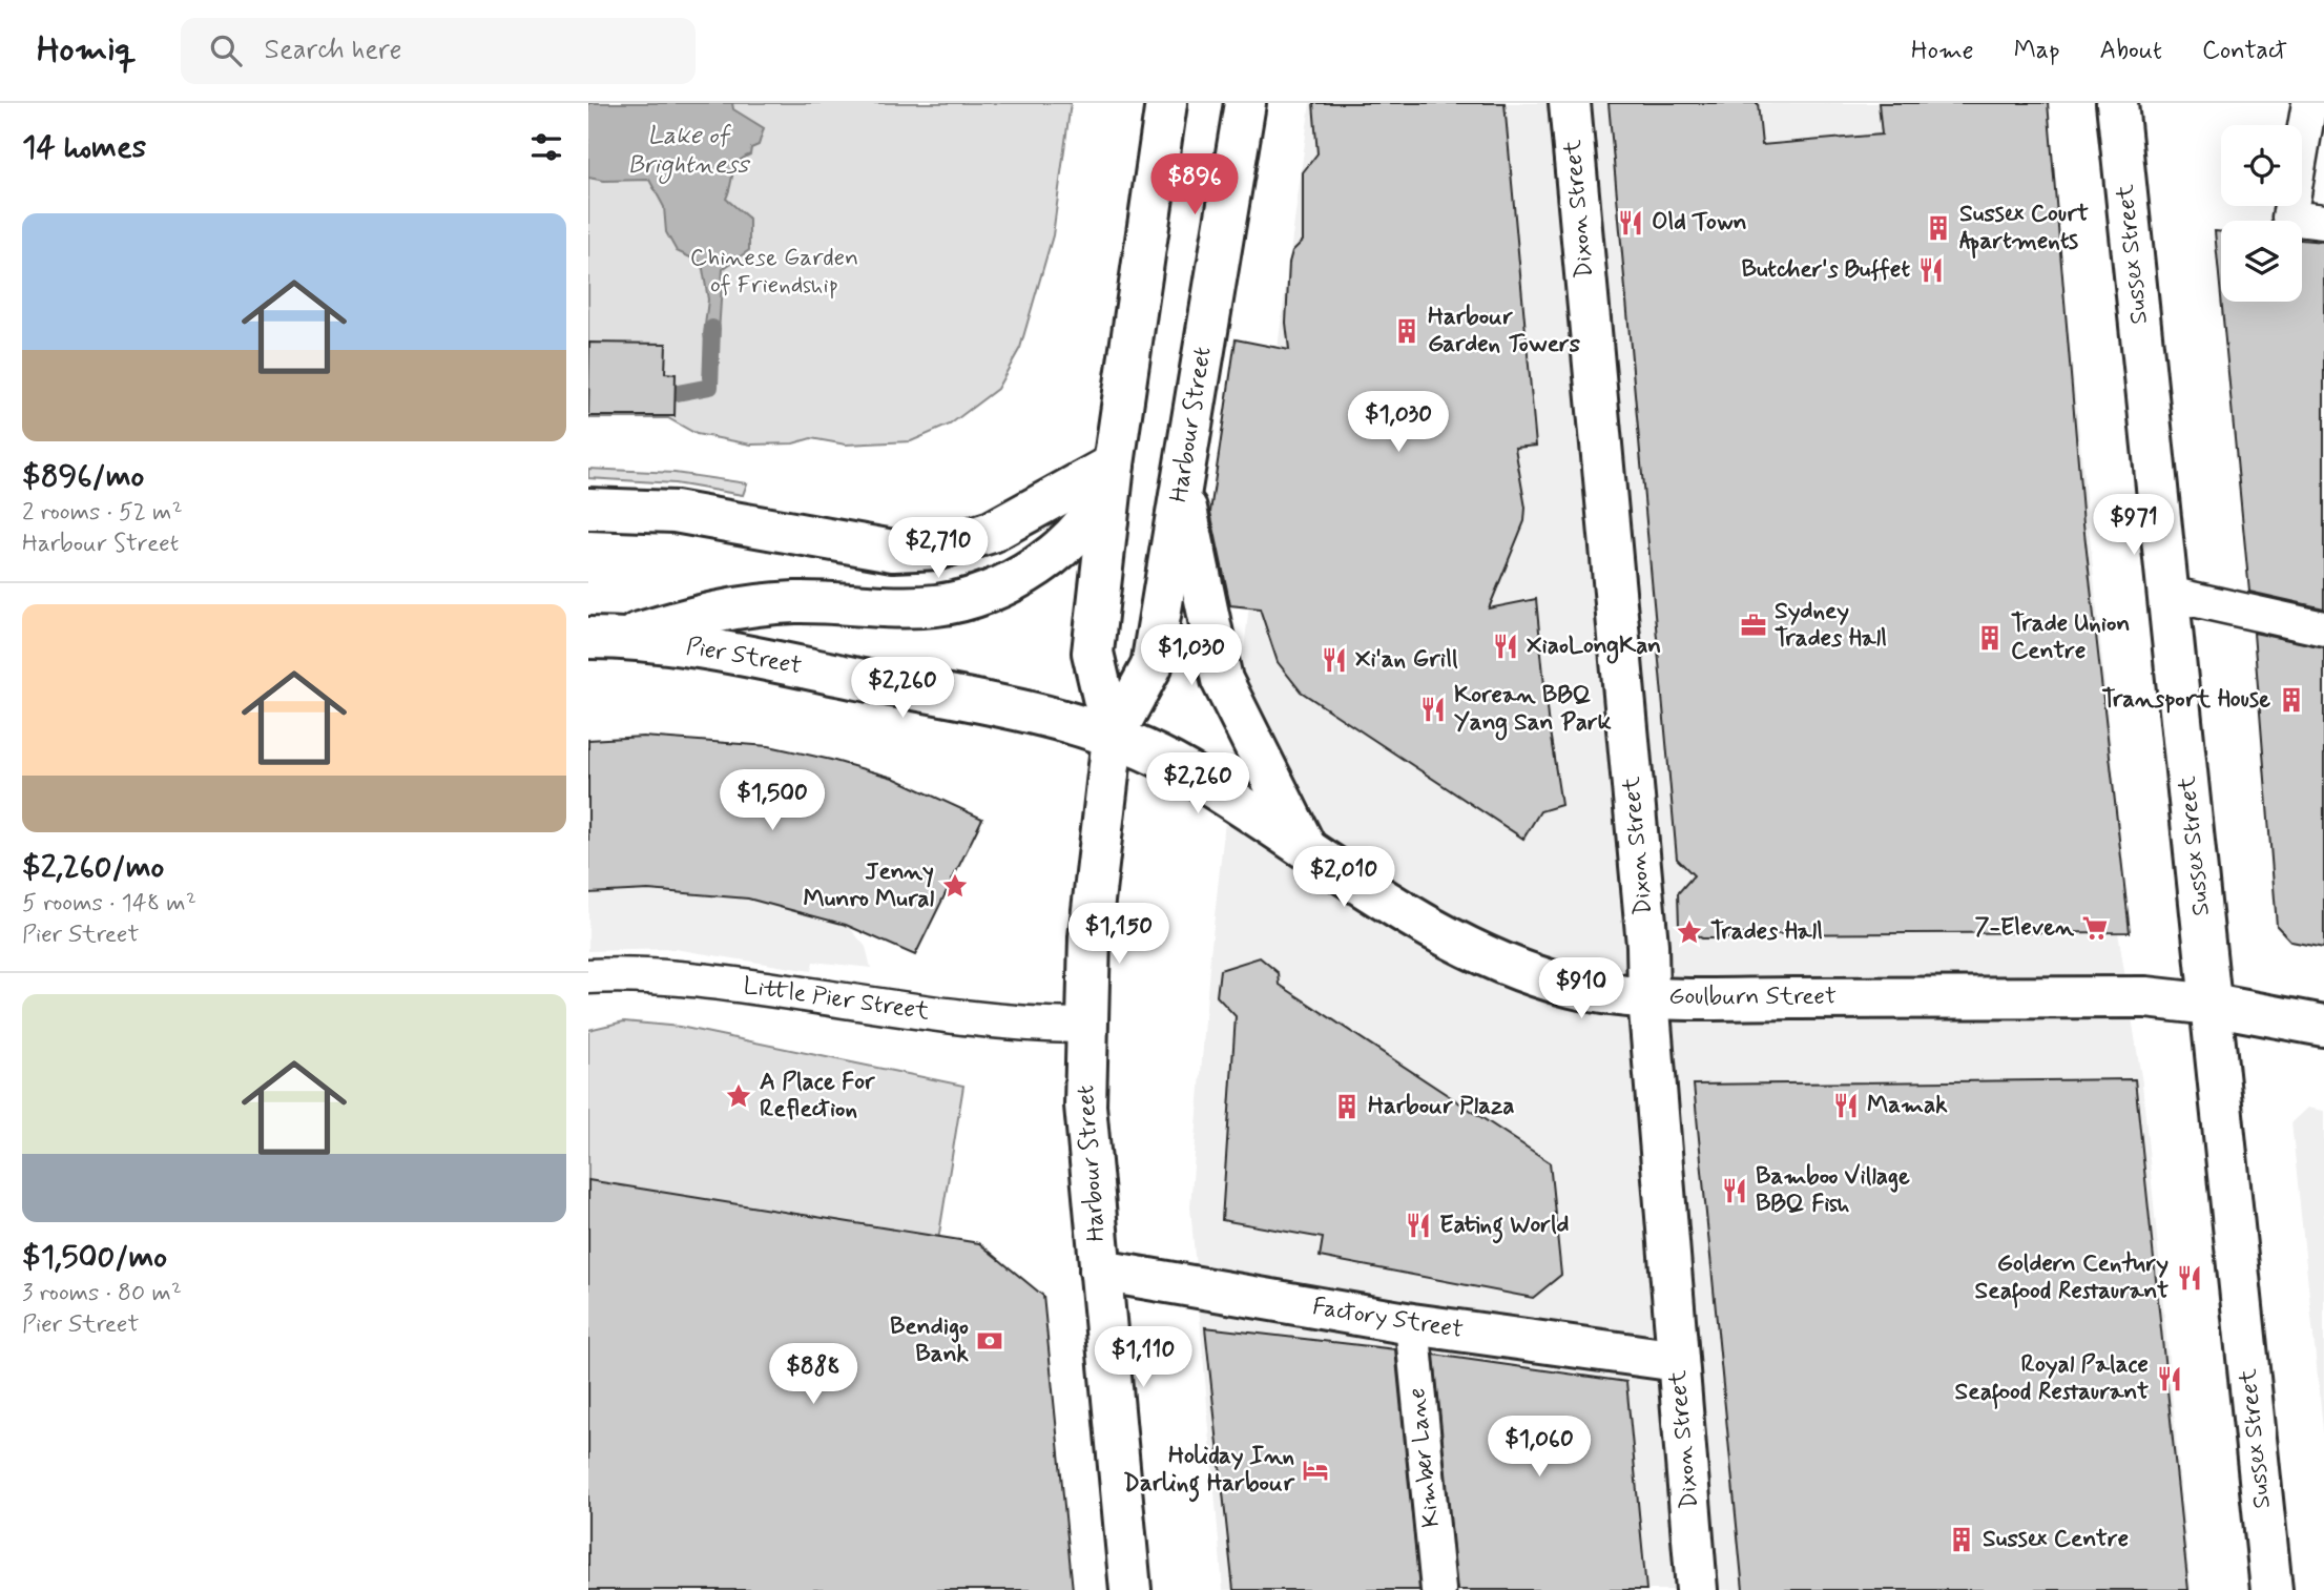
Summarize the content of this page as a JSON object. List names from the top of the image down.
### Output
{
  "streets": {
    "main road": [
      "Dixon Street",
      "Sussex Street",
      "Harbour Street",
      "Pier Street",
      "Goulburn Street",
      "Factory Street"
    ],
    "lane": ["Little Pier Street", "Kimber Lane"]
  },
  "crossings": [
    ["Dixon Street", "Goulburn Street"],
    ["Dixon Street", "Factory Street"],
    ["Sussex Street", "Goulburn Street"],
    ["Harbour Street", "Pier Street"],
    ["Harbour Street", "Goulburn Street"],
    ["Harbour Street", "Little Pier Street"],
    ["Harbour Street", "Factory Street"],
    ["Pier Street", "Goulburn Street"],
    ["Factory Street", "Kimber Lane"]
  ],
  "water": ["Lake of Brightness"],
  "parks": ["Chinese Garden of Friendship"],
  "places": {
    "restaurant": [
      "Old Town",
      "Butcher's Buffet",
      "XiaoLongKan",
      "Xi'an Grill",
      "Korean BBQ Yang San Park",
      "Mamak",
      "Bamboo Village BBQ Fish",
      "Eating World",
      "Goldern Century Seafood Restaurant",
      "Royal Palace Seafood Restaurant"
    ],
    "building": [
      "Sussex Court Apartments",
      "Harbour Garden Towers",
      "Trade Union Centre",
      "Transport House",
      "Harbour Plaza",
      "Sussex Centre"
    ],
    "office": ["Sydney Trades Hall"],
    "place": ["Jenny Munro Mural", "Trades Hall", "A Place For Reflection"],
    "supermarket": ["7-Eleven"],
    "bank": ["Bendigo Bank"],
    "hotel": ["Holiday Inn Darling Harbour"]
  },
  "page": {
    "header": "Homiq",
    "search": "Search here",
    "nav": [
      "Home",
      "Map",
      "About",
      "Contact"
    ],
    "heading": "14 homes",
    "price": [
      "$896",
      "$1,030",
      "$971",
      "$2,710",
      "$1,030",
      "$2,260",
      "$2,260",
      "$1,500",
      "$2,010",
      "$1,150",
      "$910",
      "$1,110",
      "$888",
      "$1,060"
    ],
    "list": [
      {
        "name": "$896/mo",
        "note": "2 rooms · 52 m² · Harbour Street"
      },
      {
        "name": "$2,260/mo",
        "note": "5 rooms · 148 m² · Pier Street"
      },
      {
        "name": "$1,500/mo",
        "note": "3 rooms · 80 m² · Pier Street"
      }
    ]
  }
}
